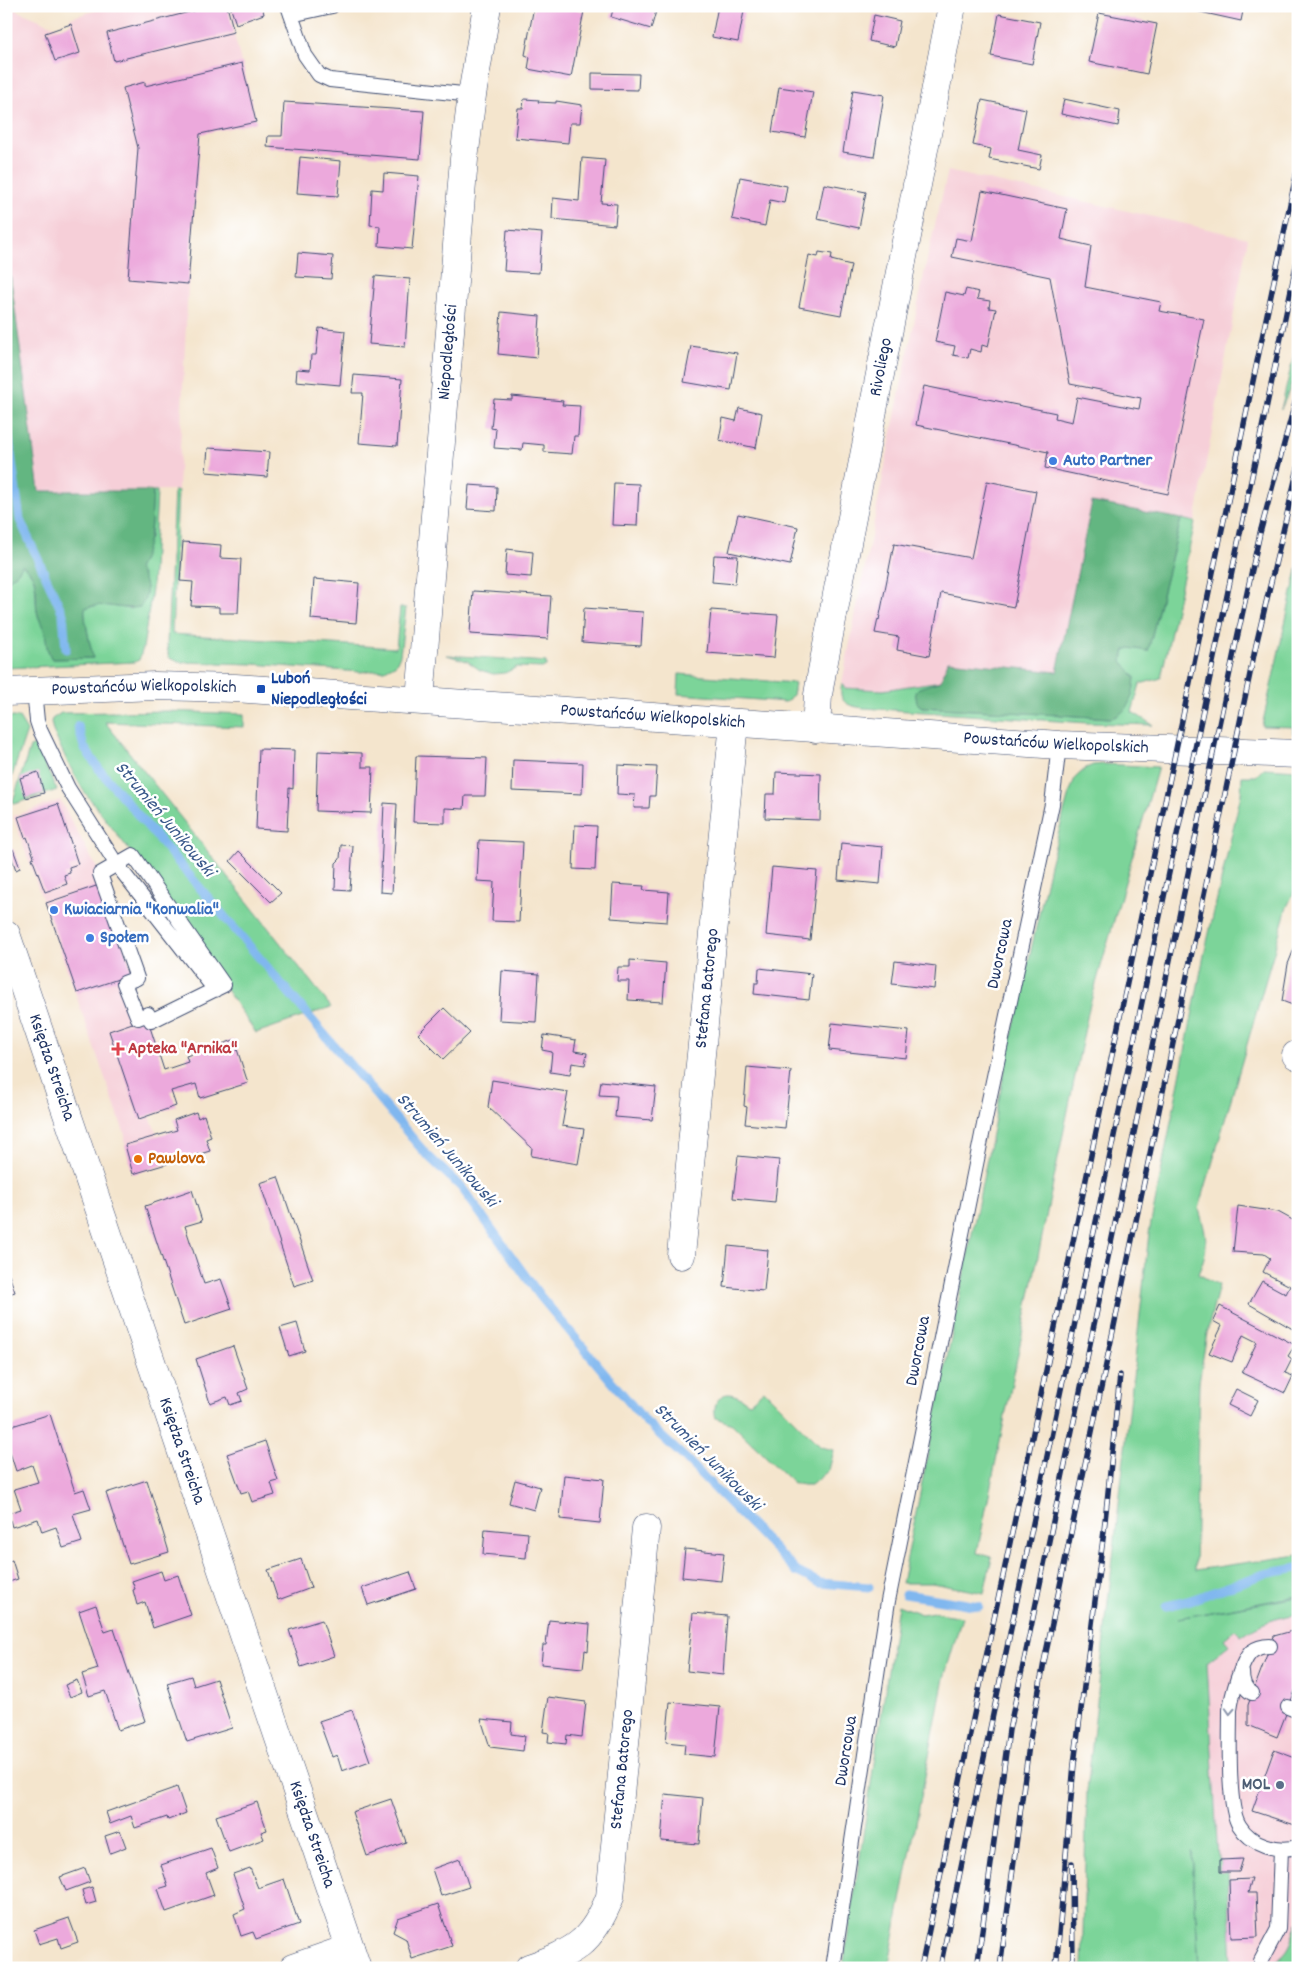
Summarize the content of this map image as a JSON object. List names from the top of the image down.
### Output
{
  "streets": {
    "street": [
      "Niepodległości",
      "Rivoliego",
      "Powstańców Wielkopolskich",
      "Stefana Batorego",
      "Księdza Streicha"
    ],
    "lane": ["Dworcowa"]
  },
  "crossings": [
    ["Niepodległości", "Powstańców Wielkopolskich"],
    ["Rivoliego", "Powstańców Wielkopolskich"],
    ["Powstańców Wielkopolskich", "Dworcowa"],
    ["Powstańców Wielkopolskich", "Stefana Batorego"]
  ],
  "water": ["Strumień Junikowski"],
  "places": {
    "other": [
      "Auto Partner",
      "Kwiaciarnia \"Konwalia\"",
      "Społem",
      "Pawlova",
      "MOL"
    ],
    "transit": ["Luboń Niepodległości"],
    "health": ["Apteka \"Arnika\""]
  }
}
